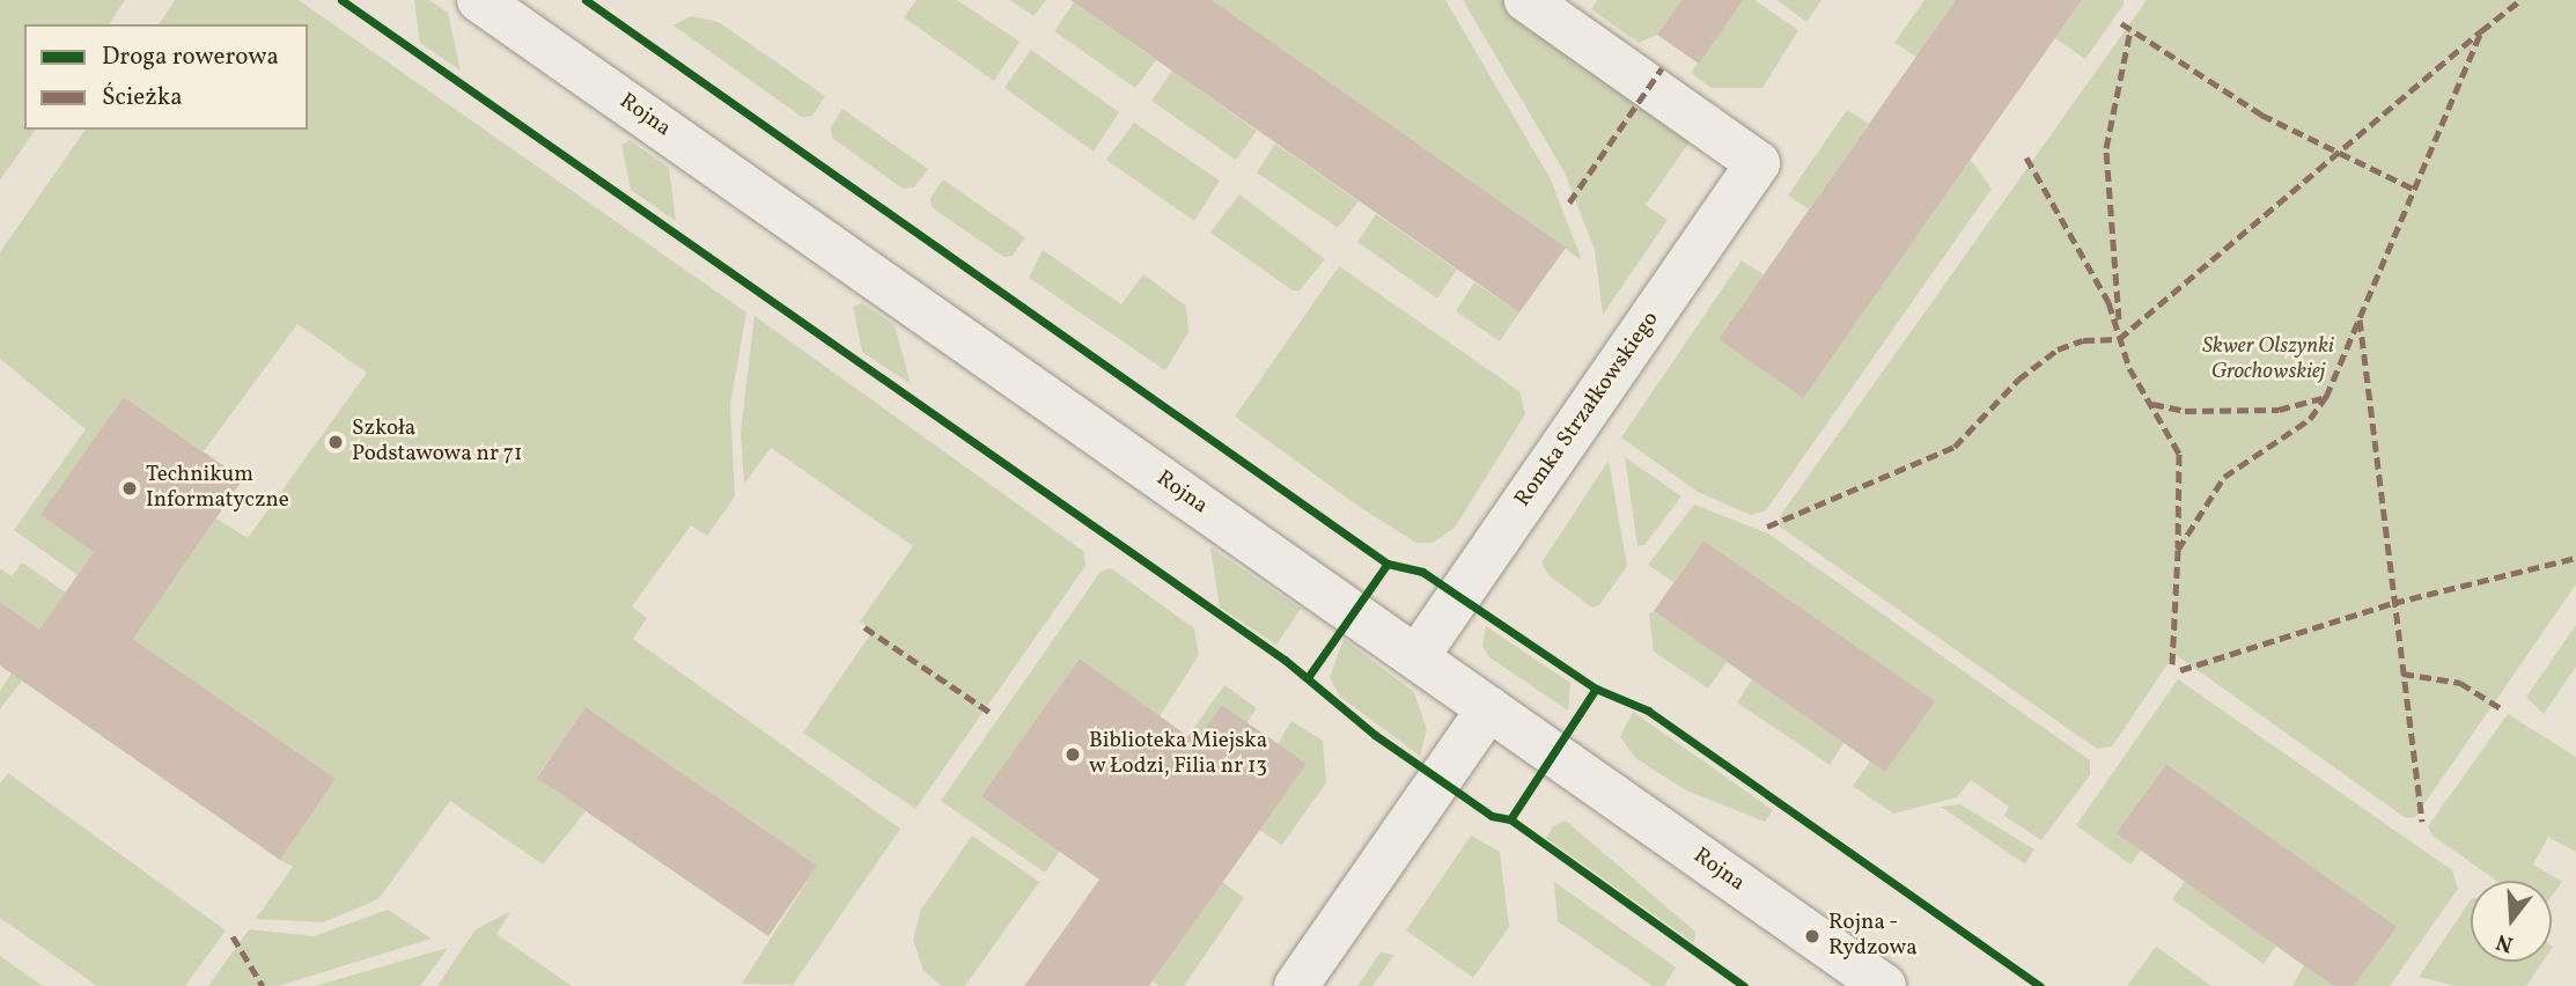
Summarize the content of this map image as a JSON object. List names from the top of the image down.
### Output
{
  "streets": {
    "street": ["Rojna", "Romka Strzałkowskiego"]
  },
  "crossings": [
    ["Rojna", "Romka Strzałkowskiego"]
  ],
  "parks": ["Skwer Olszynki Grochowskiej"],
  "places": [
    "Szkoła Podstawowa nr 71",
    "Technikum Informatyczne",
    "Biblioteka Miejska w Łodzi, Filia nr 13",
    "Rojna - Rydzowa"
  ],
  "legend": ["Droga rowerowa", "Ścieżka"],
  "north": "bottom"
}
